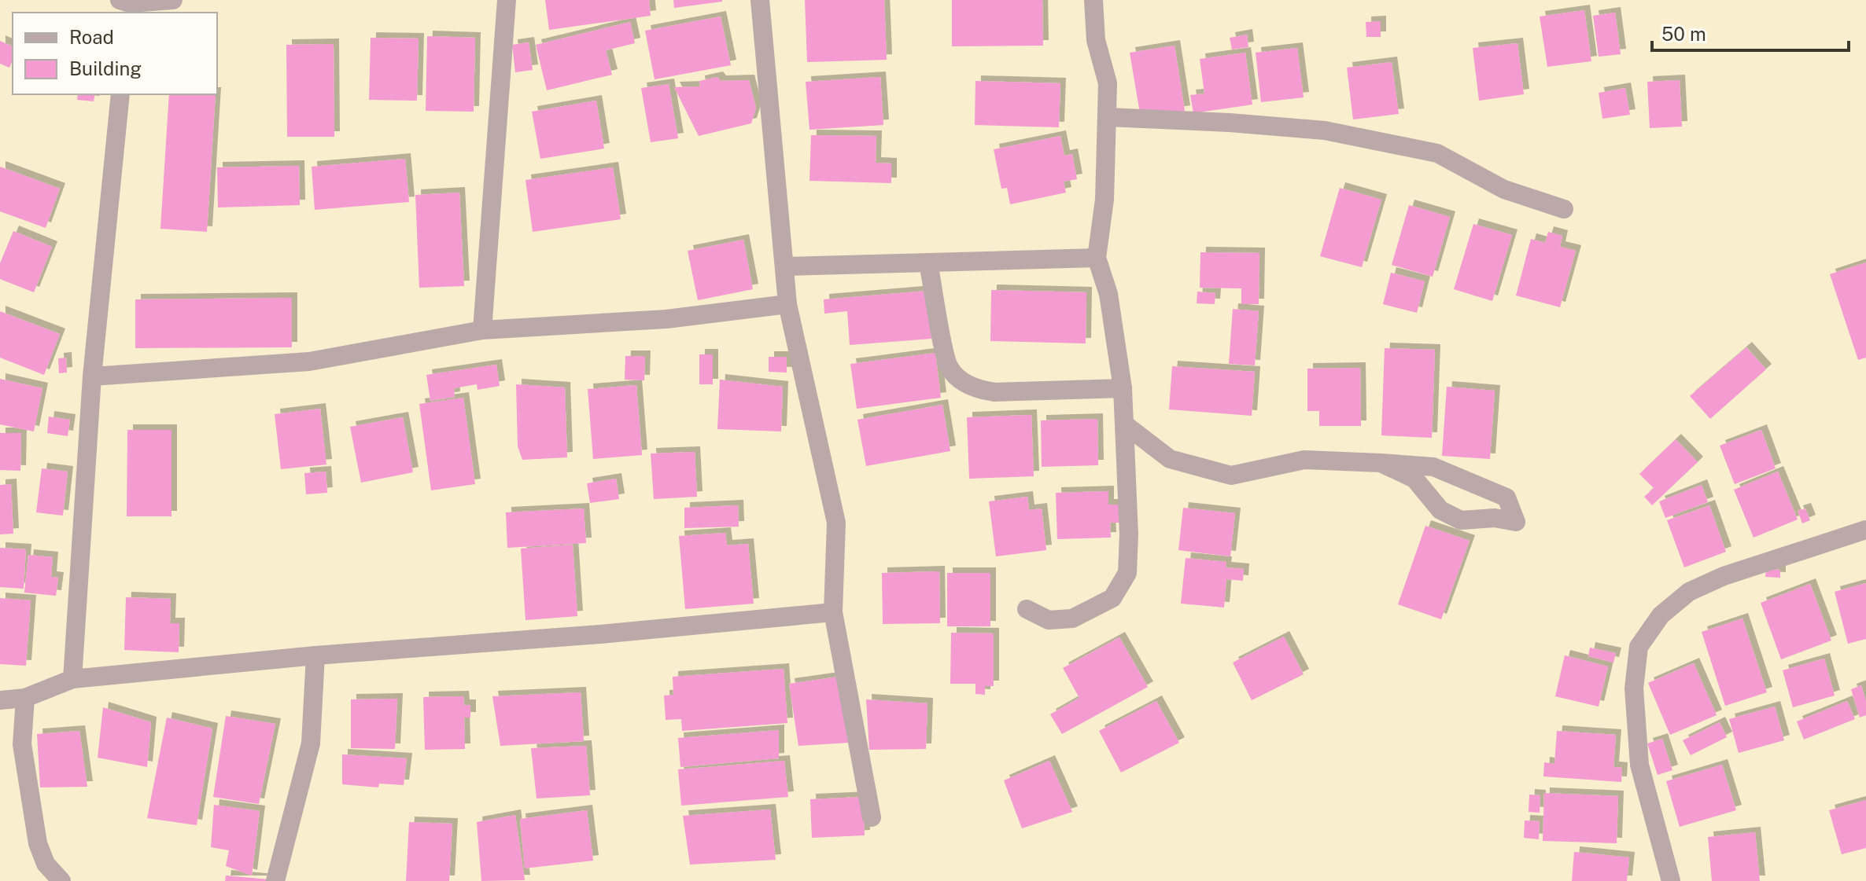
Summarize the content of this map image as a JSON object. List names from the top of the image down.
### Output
{
  "legend": ["Road", "Building"],
  "scale_bar": "50 m"
}
